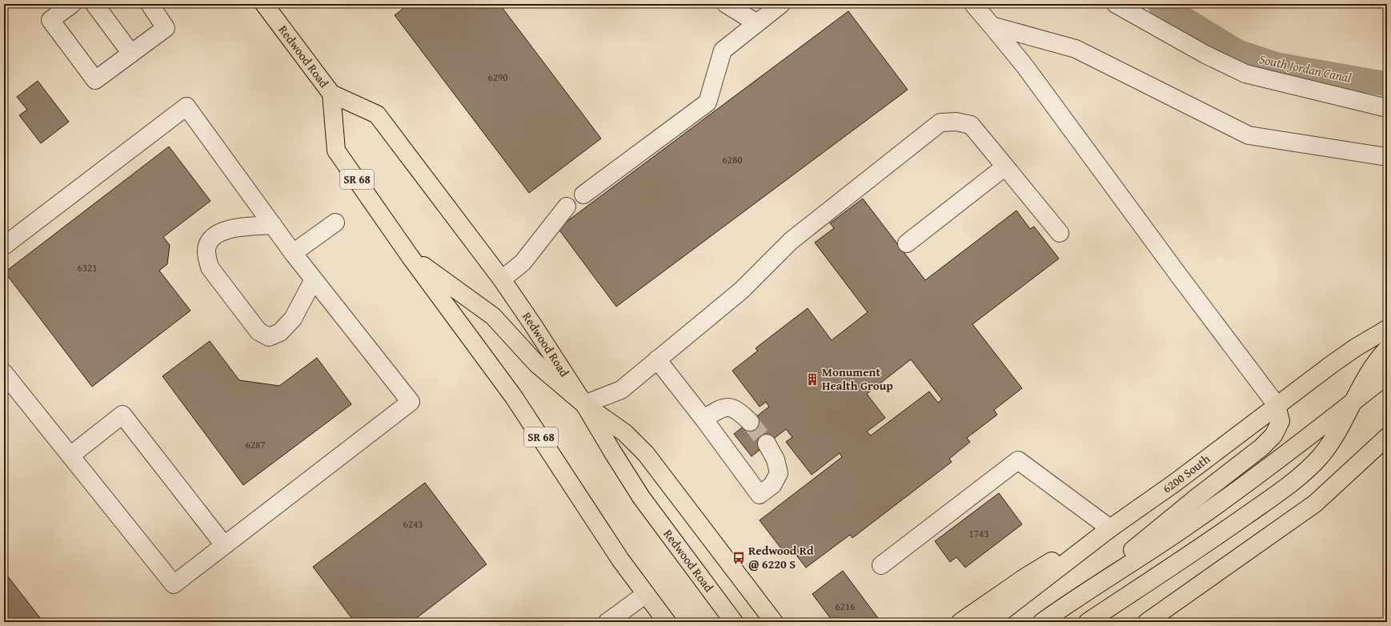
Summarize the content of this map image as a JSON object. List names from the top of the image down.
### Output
{
  "streets": {
    "main road": ["Redwood Road", "SR 68", "6200 South"]
  },
  "water": ["South Jordan Canal"],
  "places": {
    "building": ["Monument Health Group"],
    "bus stop": ["Redwood Rd @ 6220 S"]
  },
  "house_numbers": [
    "6290",
    "6280",
    "6321",
    "6287",
    "6243",
    "1743",
    "6216"
  ]
}
